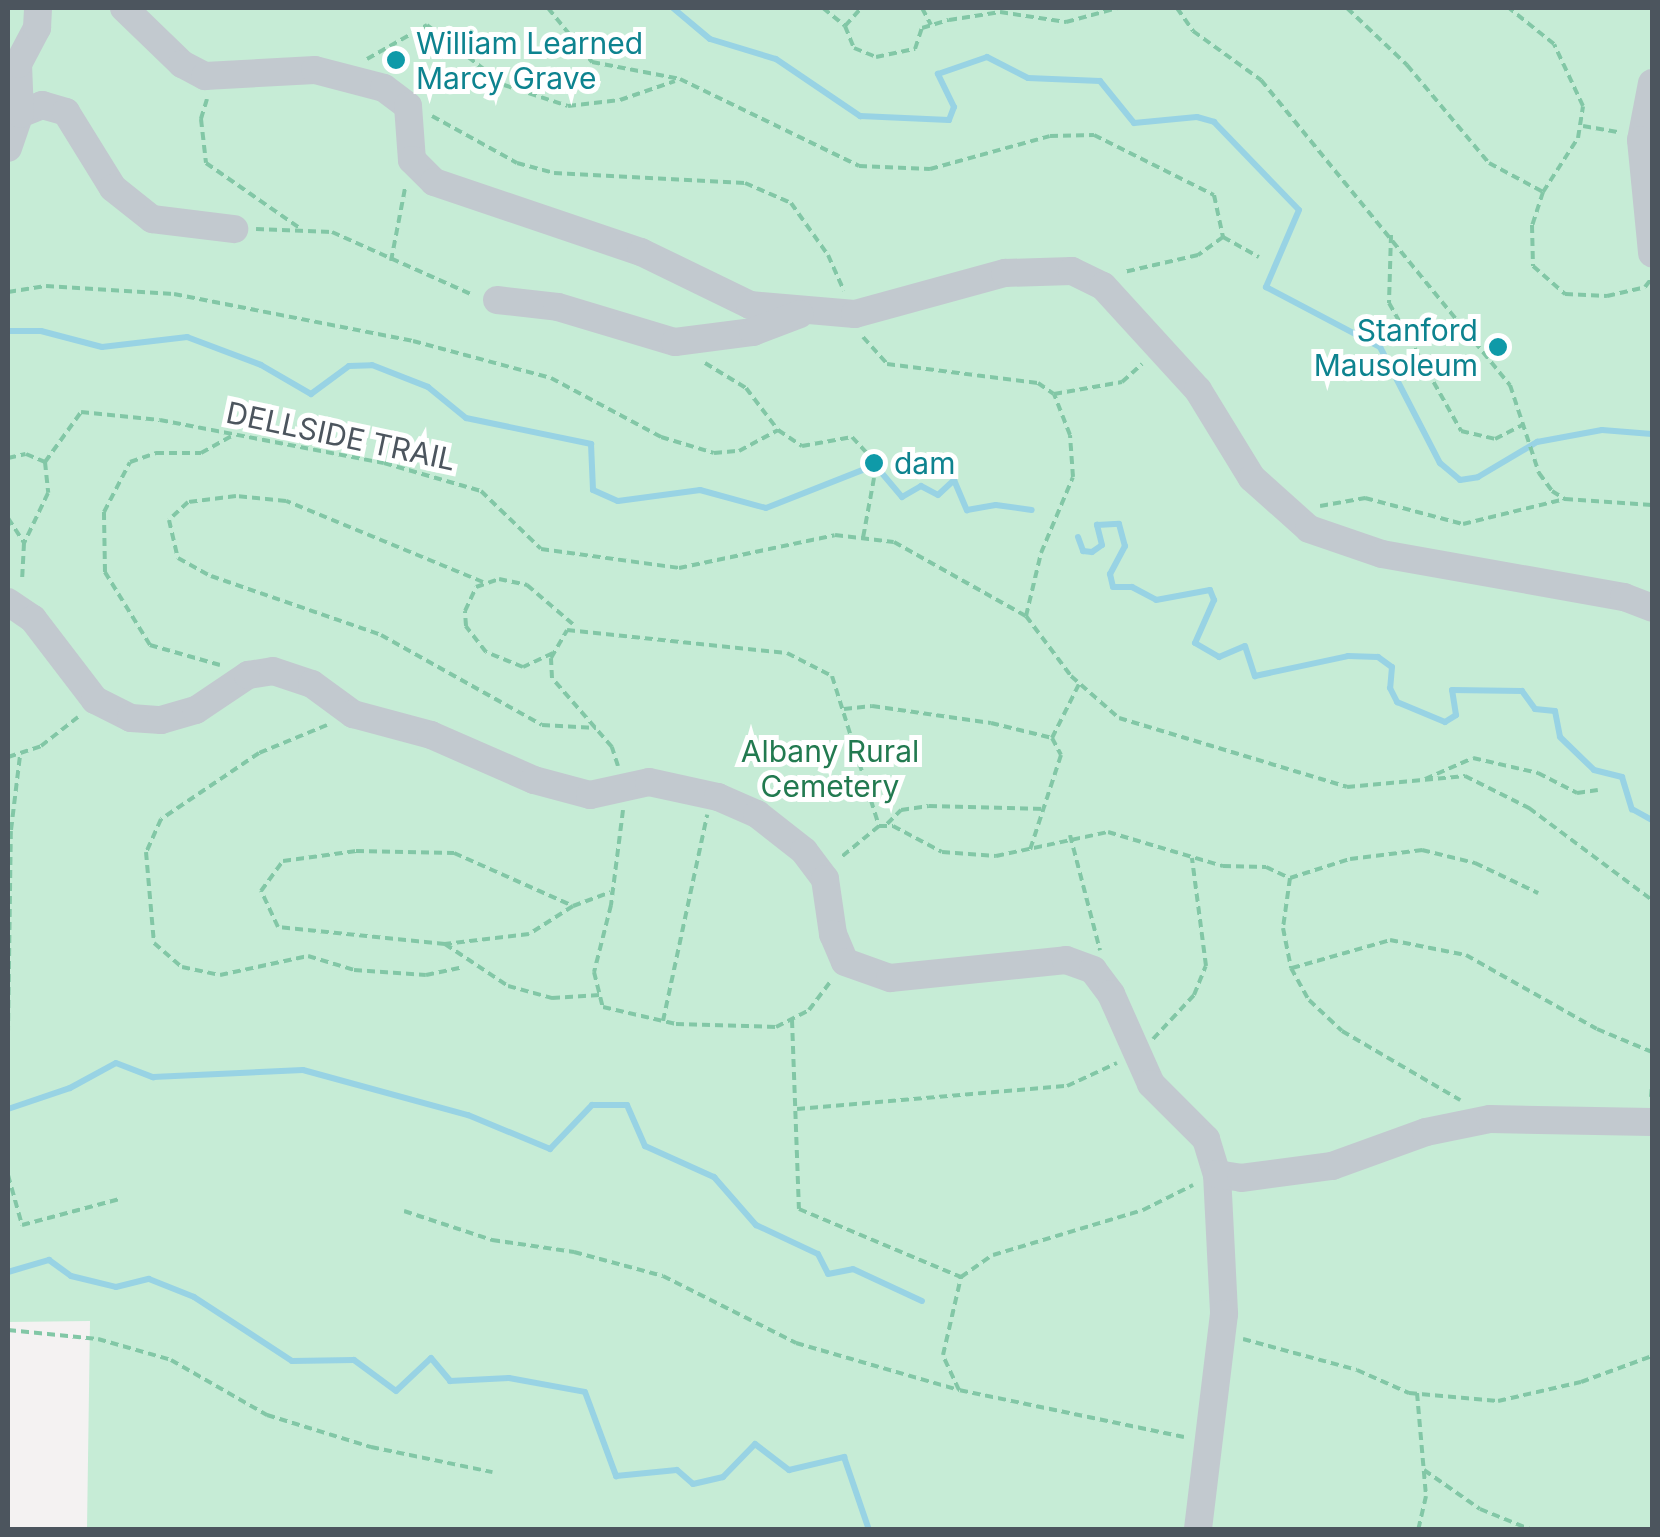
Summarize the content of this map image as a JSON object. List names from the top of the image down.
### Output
{
  "streets": {
    "path": ["DELLSIDE TRAIL"]
  },
  "parks": ["Albany Rural Cemetery"],
  "places": ["William Learned Marcy Grave", "Stanford Mausoleum", "dam"]
}
